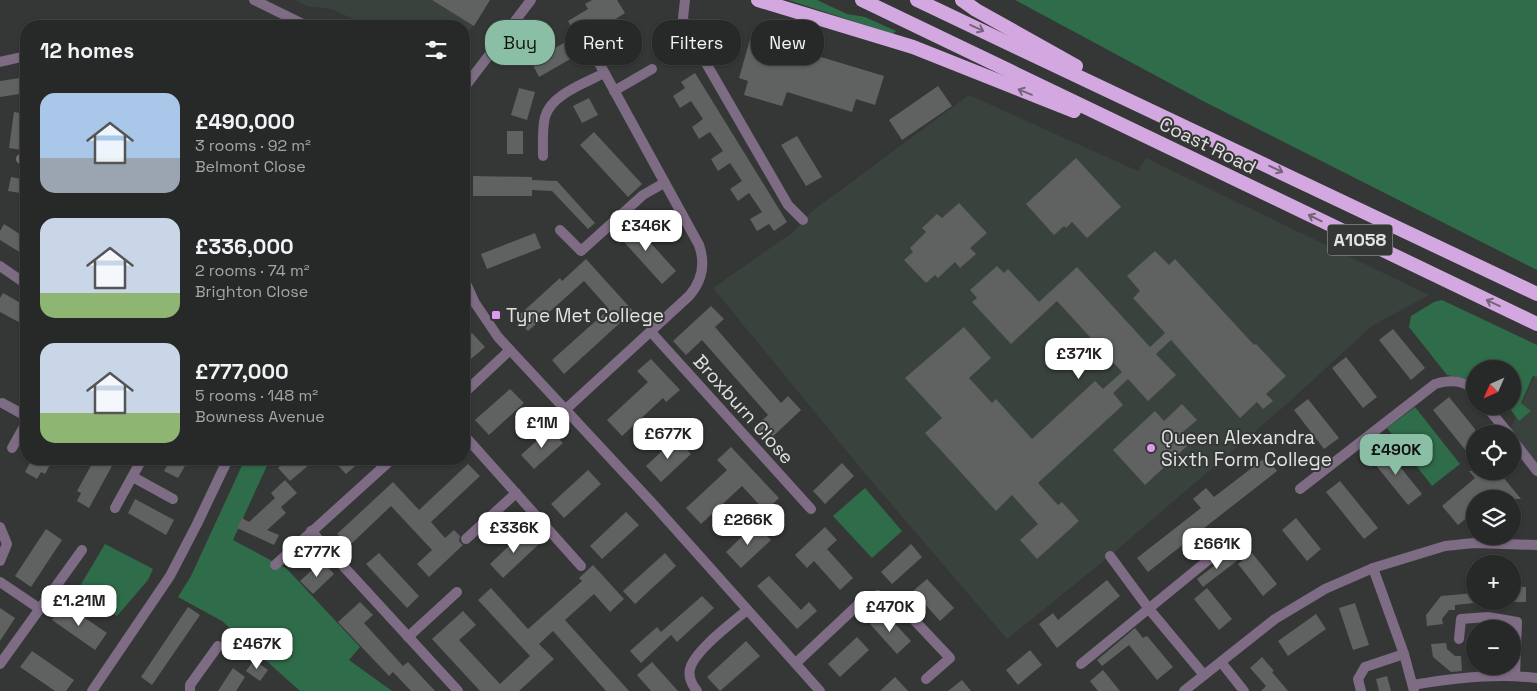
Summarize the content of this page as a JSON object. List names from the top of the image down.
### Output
{
  "streets": {
    "highway": ["Coast Road", "A1058"],
    "street": ["Broxburn Close"]
  },
  "places": {
    "transit": ["Tyne Met College"],
    "other": ["Queen Alexandra Sixth Form College"]
  },
  "north": "bottom left",
  "page": {
    "chip": [
      "Buy",
      "Rent",
      "Filters",
      "New"
    ],
    "heading": "12 homes",
    "list": [
      {
        "name": "£490,000",
        "note": "3 rooms · 92 m² · Belmont Close"
      },
      {
        "name": "£336,000",
        "note": "2 rooms · 74 m² · Brighton Close"
      },
      {
        "name": "£777,000",
        "note": "5 rooms · 148 m² · Bowness Avenue"
      }
    ],
    "price": [
      "£346K",
      "£371K",
      "£1M",
      "£677K",
      "£490K",
      "£266K",
      "£336K",
      "£661K",
      "£777K",
      "£1.21M",
      "£470K",
      "£467K"
    ],
    "map_buttons": ["+", "−"]
  }
}
